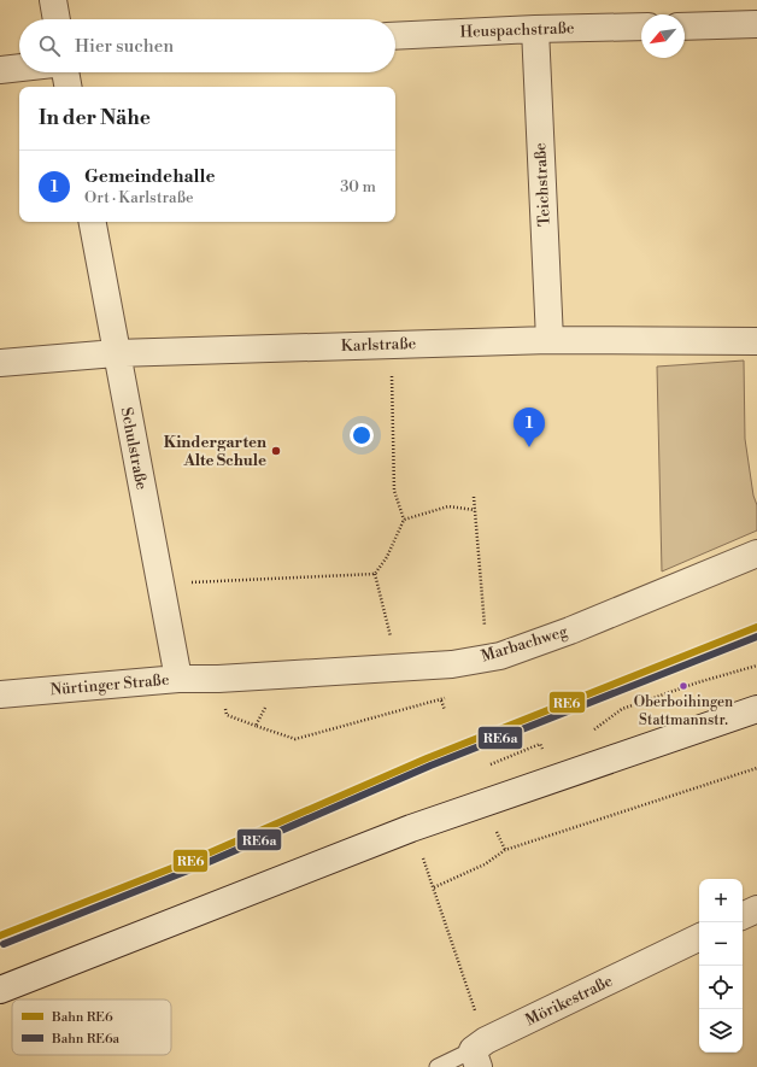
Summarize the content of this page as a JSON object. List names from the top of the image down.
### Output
{
  "streets": {
    "street": [
      "Heuspachstraße",
      "Teichstraße",
      "Karlstraße",
      "Schulstraße",
      "Marbachweg",
      "Nürtinger Straße",
      "Mörikestraße"
    ]
  },
  "crossings": [
    ["Heuspachstraße", "Teichstraße"],
    ["Teichstraße", "Karlstraße"],
    ["Karlstraße", "Schulstraße"],
    ["Schulstraße", "Nürtinger Straße"],
    ["Marbachweg", "Nürtinger Straße"]
  ],
  "places": ["Kindergarten Alte Schule", "Oberboihingen Stattmannstr."],
  "lines": ["rail line RE6", "rail line RE6a"],
  "legend": ["Bahn RE6", "Bahn RE6a"],
  "north": "bottom left",
  "page": {
    "search": "Hier suchen",
    "heading": "In der Nähe",
    "list": [
      {
        "mark": "1",
        "name": "Gemeindehalle",
        "note": "Ort · Karlstraße",
        "value": "30 m"
      }
    ],
    "pins": "1",
    "map_buttons": ["+", "−"]
  }
}
